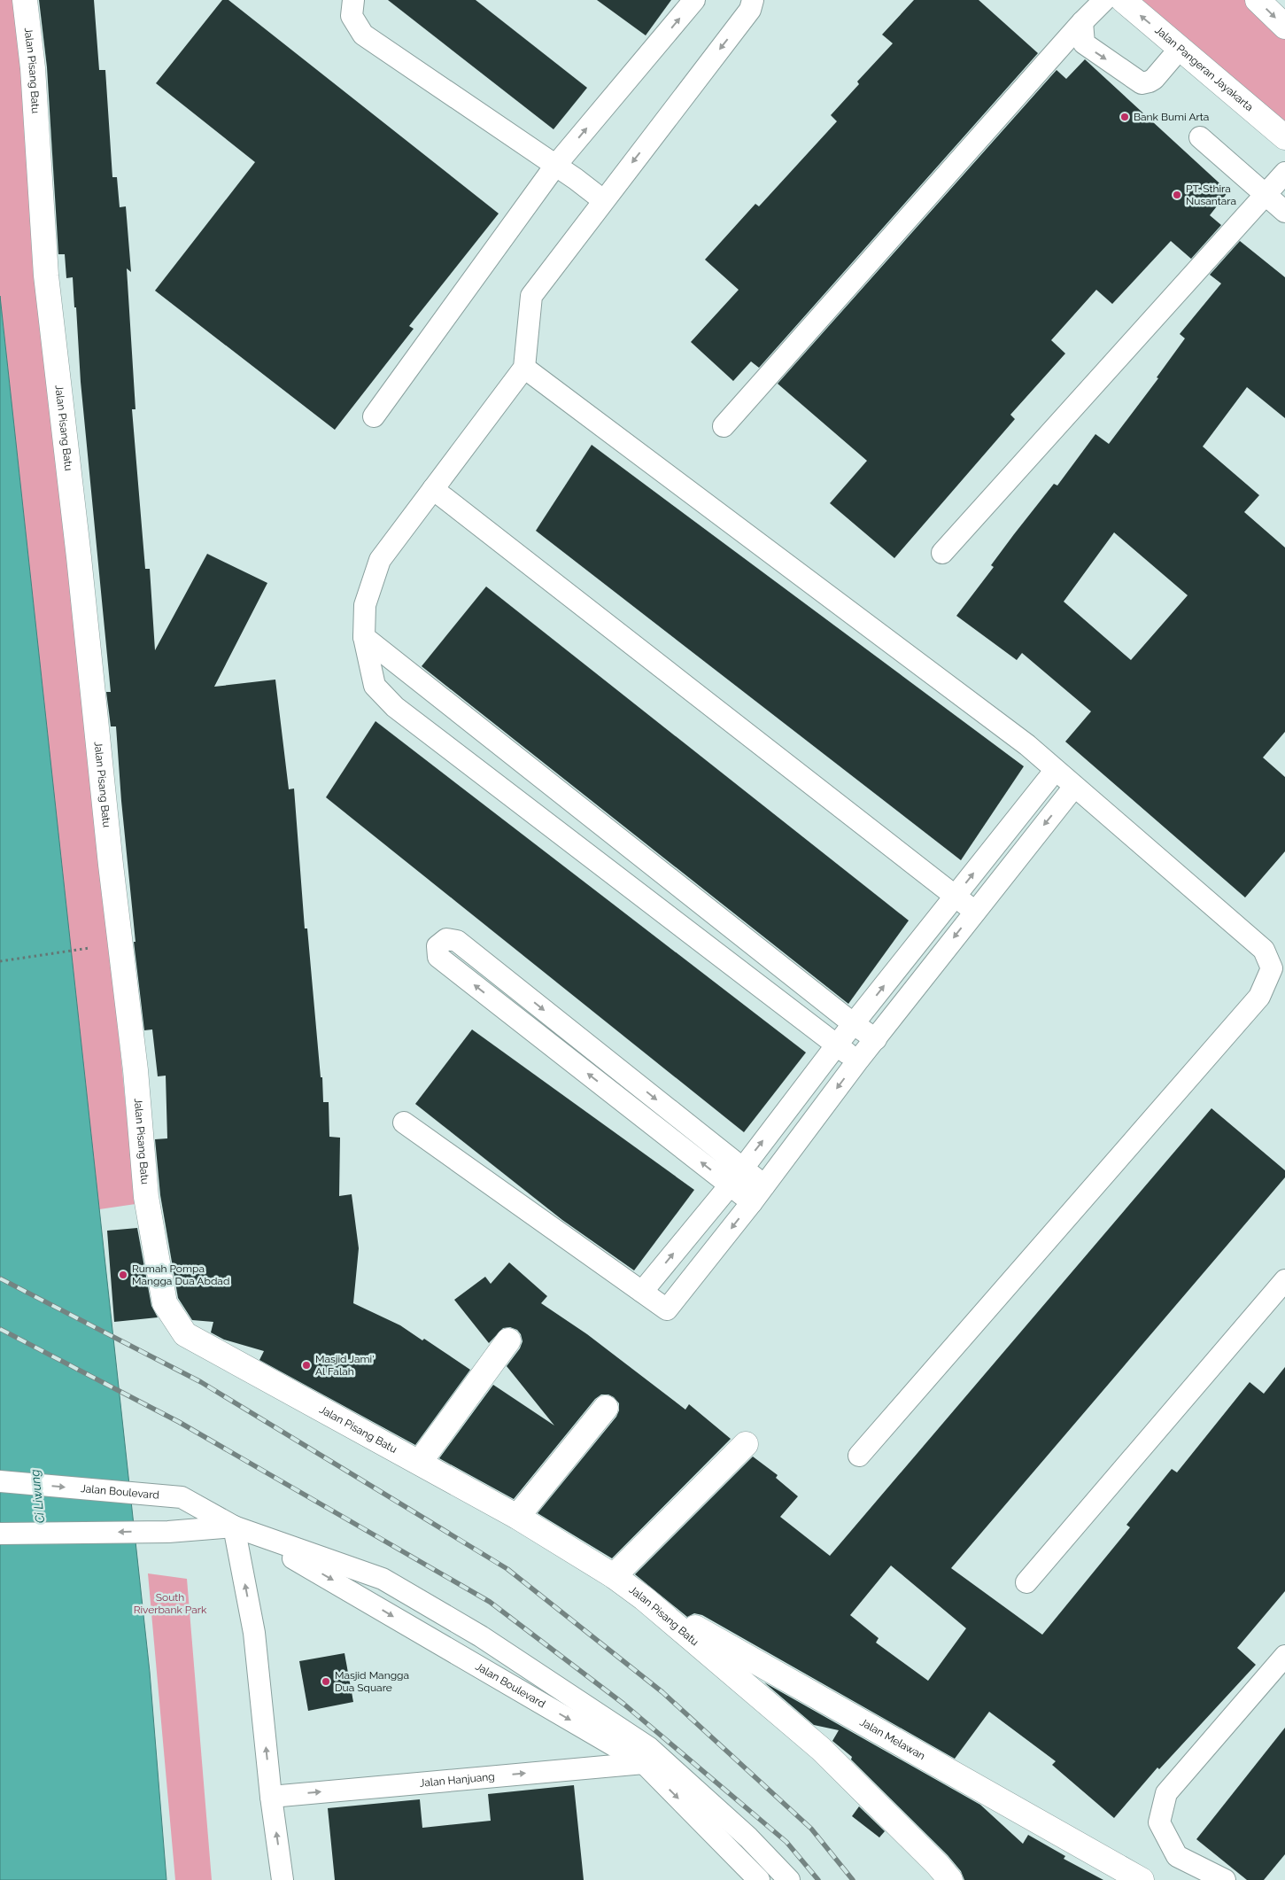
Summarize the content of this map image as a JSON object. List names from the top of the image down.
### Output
{
  "streets": {
    "street": ["Jalan Pangeran Jayakarta", "Jalan Pisang Batu", "Jalan Melawan"],
    "lane": ["Jalan Boulevard", "Jalan Hanjuang"]
  },
  "crossings": [
    ["Jalan Pisang Batu", "Jalan Melawan"],
    ["Jalan Boulevard", "Jalan Hanjuang"]
  ],
  "one_way": ["Jalan Pangeran Jayakarta", "Jalan Hanjuang"],
  "water": ["Ci Liwung"],
  "parks": ["South Riverbank Park"],
  "places": [
    "Bank Bumi Arta",
    "PT. Sthira Nusantara",
    "Rumah Pompa Mangga Dua Abdad",
    "Masjid Jami' Al Falah",
    "Masjid Mangga Dua Square"
  ]
}
